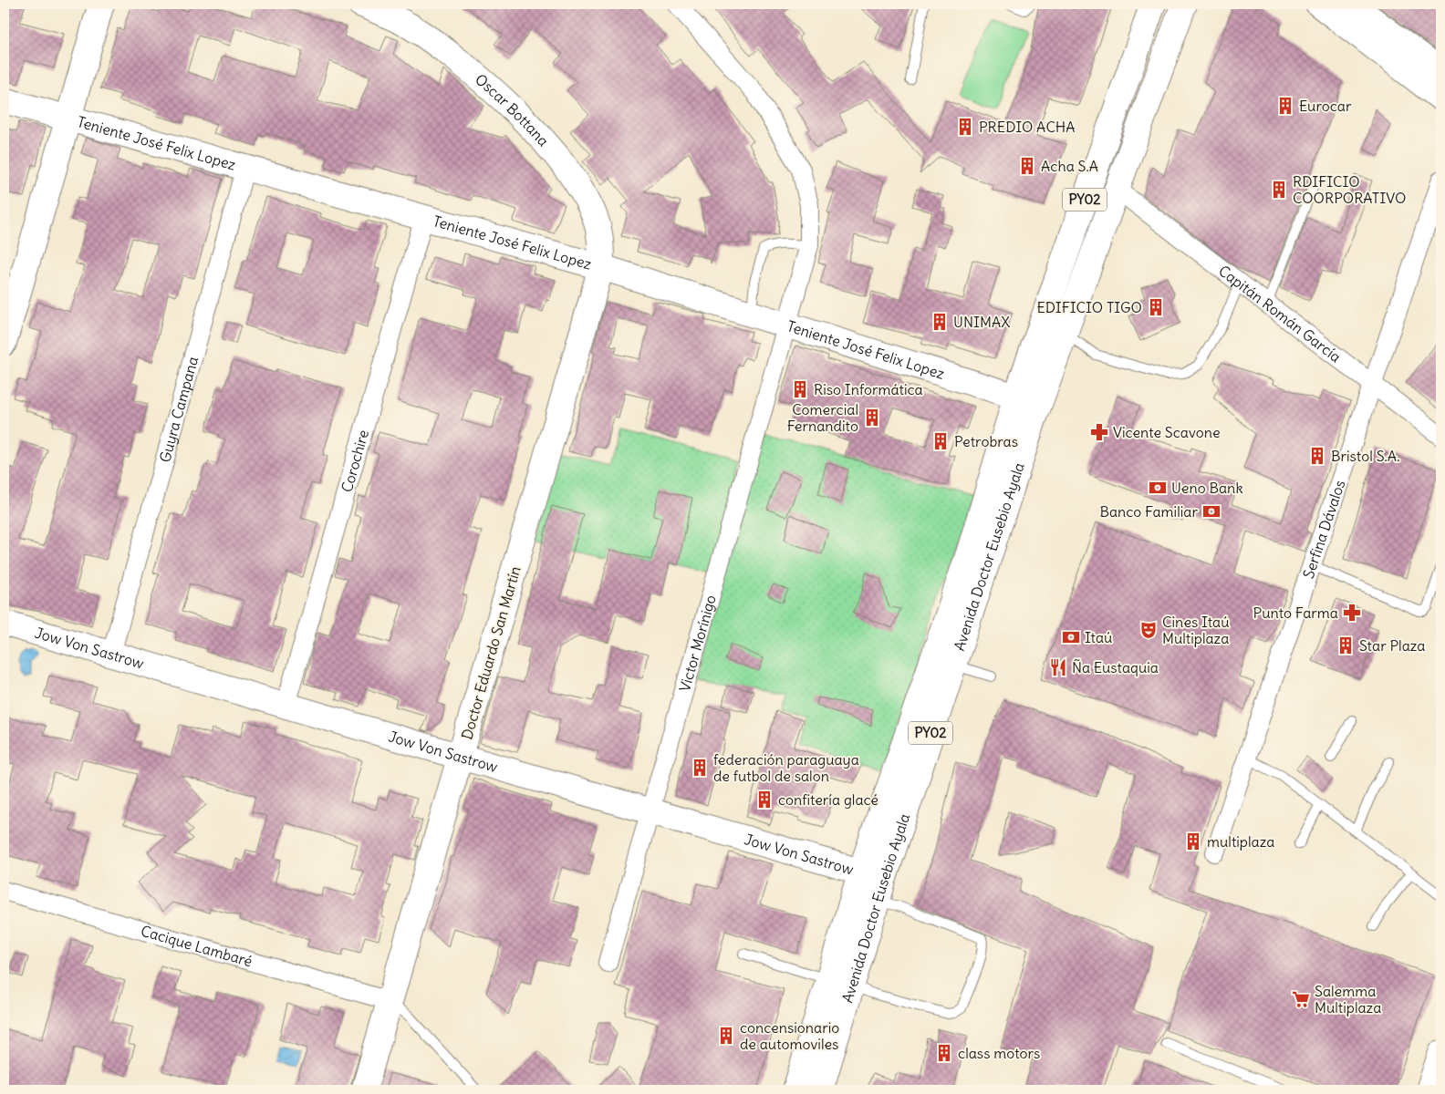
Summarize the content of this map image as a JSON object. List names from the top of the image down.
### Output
{
  "streets": {
    "main road": [
      "Oscar Bottana",
      "Teniente José Felix Lopez",
      "PY02",
      "Avenida Doctor Eusebio Ayala",
      "Jow Von Sastrow",
      "Doctor Eduardo San Martín"
    ],
    "street": [
      "Capitán Román García",
      "Guyra Campana",
      "Corochire",
      "Serfina Dávalos",
      "Victor Morínigo",
      "Cacique Lambaré"
    ]
  },
  "crossings": [
    ["Oscar Bottana", "Teniente José Felix Lopez"],
    ["Oscar Bottana", "Doctor Eduardo San Martín"],
    ["Teniente José Felix Lopez", "Guyra Campana"],
    ["Teniente José Felix Lopez", "Corochire"],
    ["Teniente José Felix Lopez", "Avenida Doctor Eusebio Ayala"],
    ["Teniente José Felix Lopez", "Victor Morínigo"],
    ["Teniente José Felix Lopez", "Doctor Eduardo San Martín"],
    ["Capitán Román García", "Serfina Dávalos"],
    ["Capitán Román García", "Avenida Doctor Eusebio Ayala"],
    ["Guyra Campana", "Jow Von Sastrow"],
    ["Corochire", "Jow Von Sastrow"],
    ["Avenida Doctor Eusebio Ayala", "Jow Von Sastrow"],
    ["Victor Morínigo", "Jow Von Sastrow"],
    ["Jow Von Sastrow", "Doctor Eduardo San Martín"],
    ["Doctor Eduardo San Martín", "Cacique Lambaré"]
  ],
  "places": {
    "building": [
      "Eurocar",
      "PREDIO ACHA",
      "Acha S.A",
      "RDIFICIO COORPORATIVO",
      "EDIFICIO TIGO",
      "UNIMAX",
      "Riso Informática",
      "Comercial Fernandito",
      "Petrobras",
      "Bristol S.A.",
      "Star Plaza",
      "federación paraguaya de futbol de salon",
      "confitería glacé",
      "multiplaza",
      "concensionario de automoviles",
      "class motors"
    ],
    "pharmacy": ["Vicente Scavone", "Punto Farma"],
    "bank": ["Ueno Bank", "Banco Familiar", "Itaú"],
    "theatre": ["Cines Itaú Multiplaza"],
    "restaurant": ["Ña Eustaquia"],
    "supermarket": ["Salemma Multiplaza"]
  }
}
